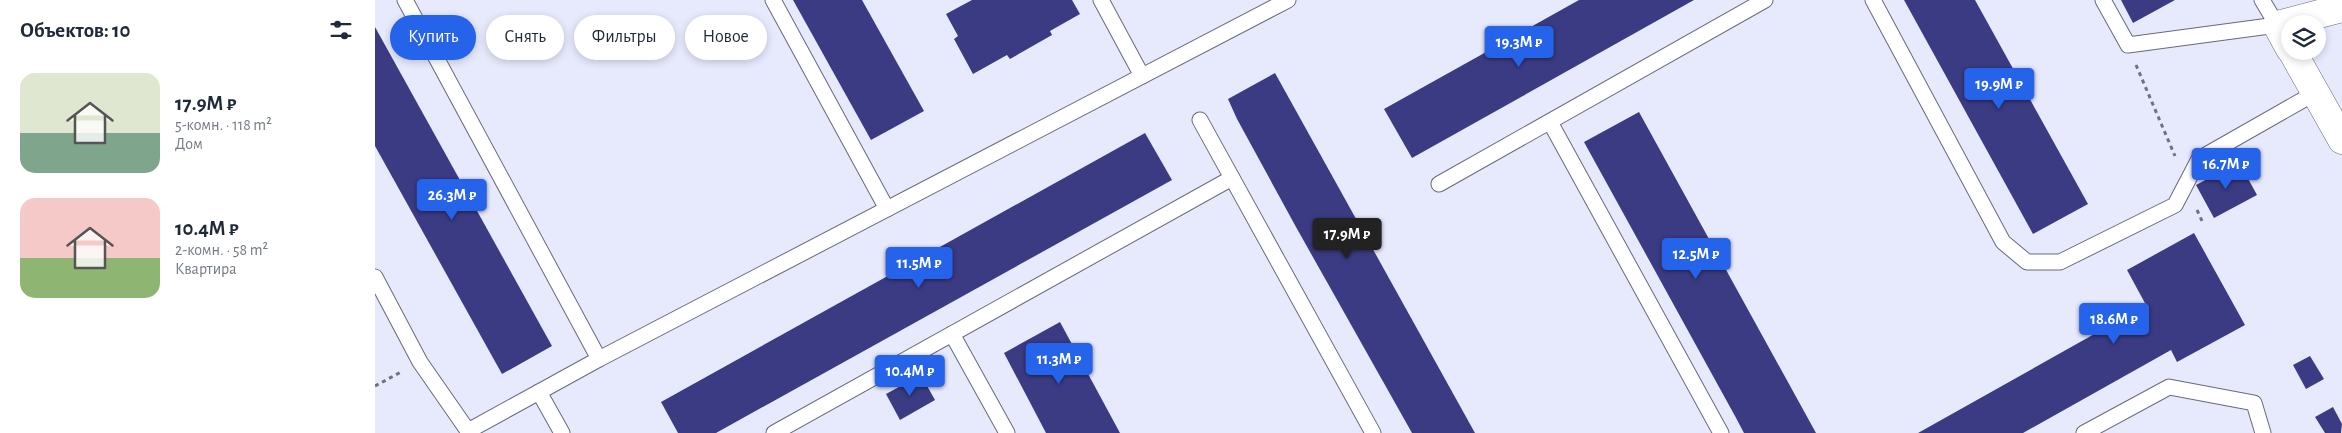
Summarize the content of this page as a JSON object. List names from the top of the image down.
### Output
{
  "page": {
    "heading": "Объектов: 10",
    "chip": [
      "Купить",
      "Снять",
      "Фильтры",
      "Новое"
    ],
    "price": [
      "19.3M ₽",
      "19.9M ₽",
      "16.7M ₽",
      "26.3M ₽",
      "17.9M ₽",
      "12.5M ₽",
      "11.5M ₽",
      "18.6M ₽",
      "11.3M ₽",
      "10.4M ₽"
    ],
    "list": [
      {
        "name": "17.9M ₽",
        "note": "5-комн. · 118 m² · Дом"
      },
      {
        "name": "10.4M ₽",
        "note": "2-комн. · 58 m² · Квартира"
      }
    ]
  }
}
